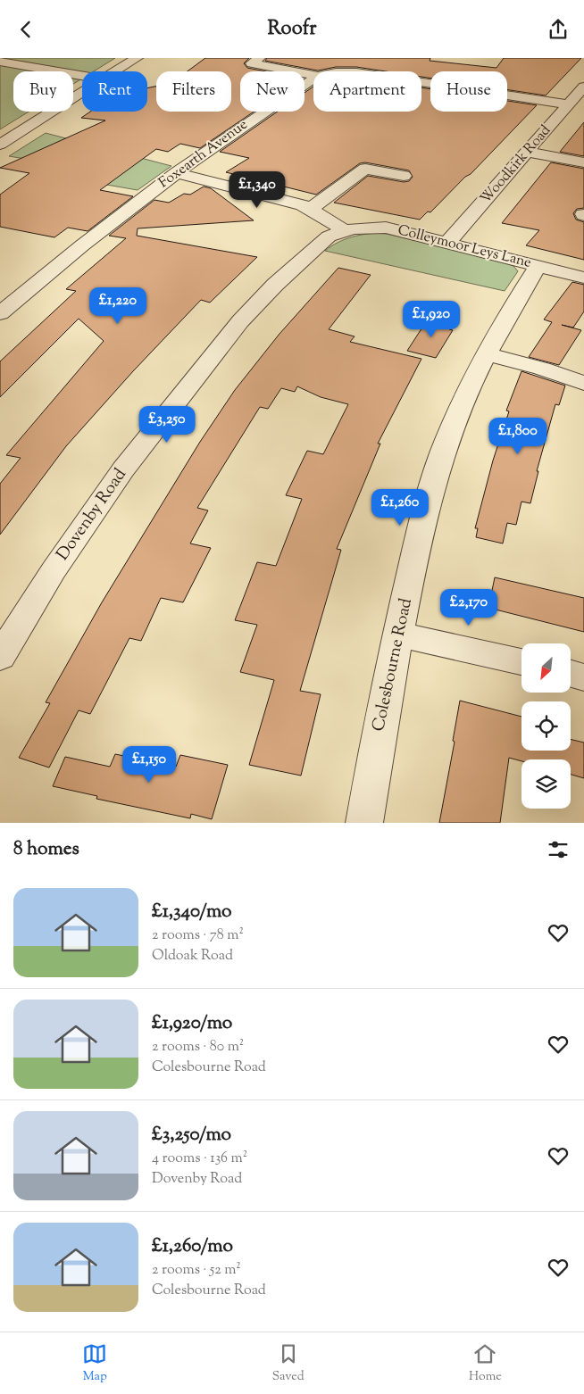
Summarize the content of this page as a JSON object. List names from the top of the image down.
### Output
{
  "streets": {
    "street": [
      "Foxearth Avenue",
      "Woodkirk Road",
      "Colleymoor Leys Lane",
      "Dovenby Road",
      "Colesbourne Road"
    ]
  },
  "crossings": [
    ["Foxearth Avenue", "Woodkirk Road"],
    ["Woodkirk Road", "Colleymoor Leys Lane"],
    ["Colleymoor Leys Lane", "Dovenby Road"],
    ["Colleymoor Leys Lane", "Colesbourne Road"]
  ],
  "north": "bottom left",
  "page": {
    "header": "Roofr",
    "chip": [
      "Buy",
      "Rent",
      "Filters",
      "New",
      "Apartment",
      "House"
    ],
    "price": [
      "£1,340",
      "£1,220",
      "£1,920",
      "£3,250",
      "£1,800",
      "£1,260",
      "£2,170",
      "£1,150"
    ],
    "heading": "8 homes",
    "list": [
      {
        "name": "£1,340/mo",
        "note": "2 rooms · 78 m² · Oldoak Road"
      },
      {
        "name": "£1,920/mo",
        "note": "2 rooms · 80 m² · Colesbourne Road"
      },
      {
        "name": "£3,250/mo",
        "note": "4 rooms · 136 m² · Dovenby Road"
      },
      {
        "name": "£1,260/mo",
        "note": "2 rooms · 52 m² · Colesbourne Road"
      }
    ],
    "tabs": ["Map", "Saved", "Home"]
  }
}
